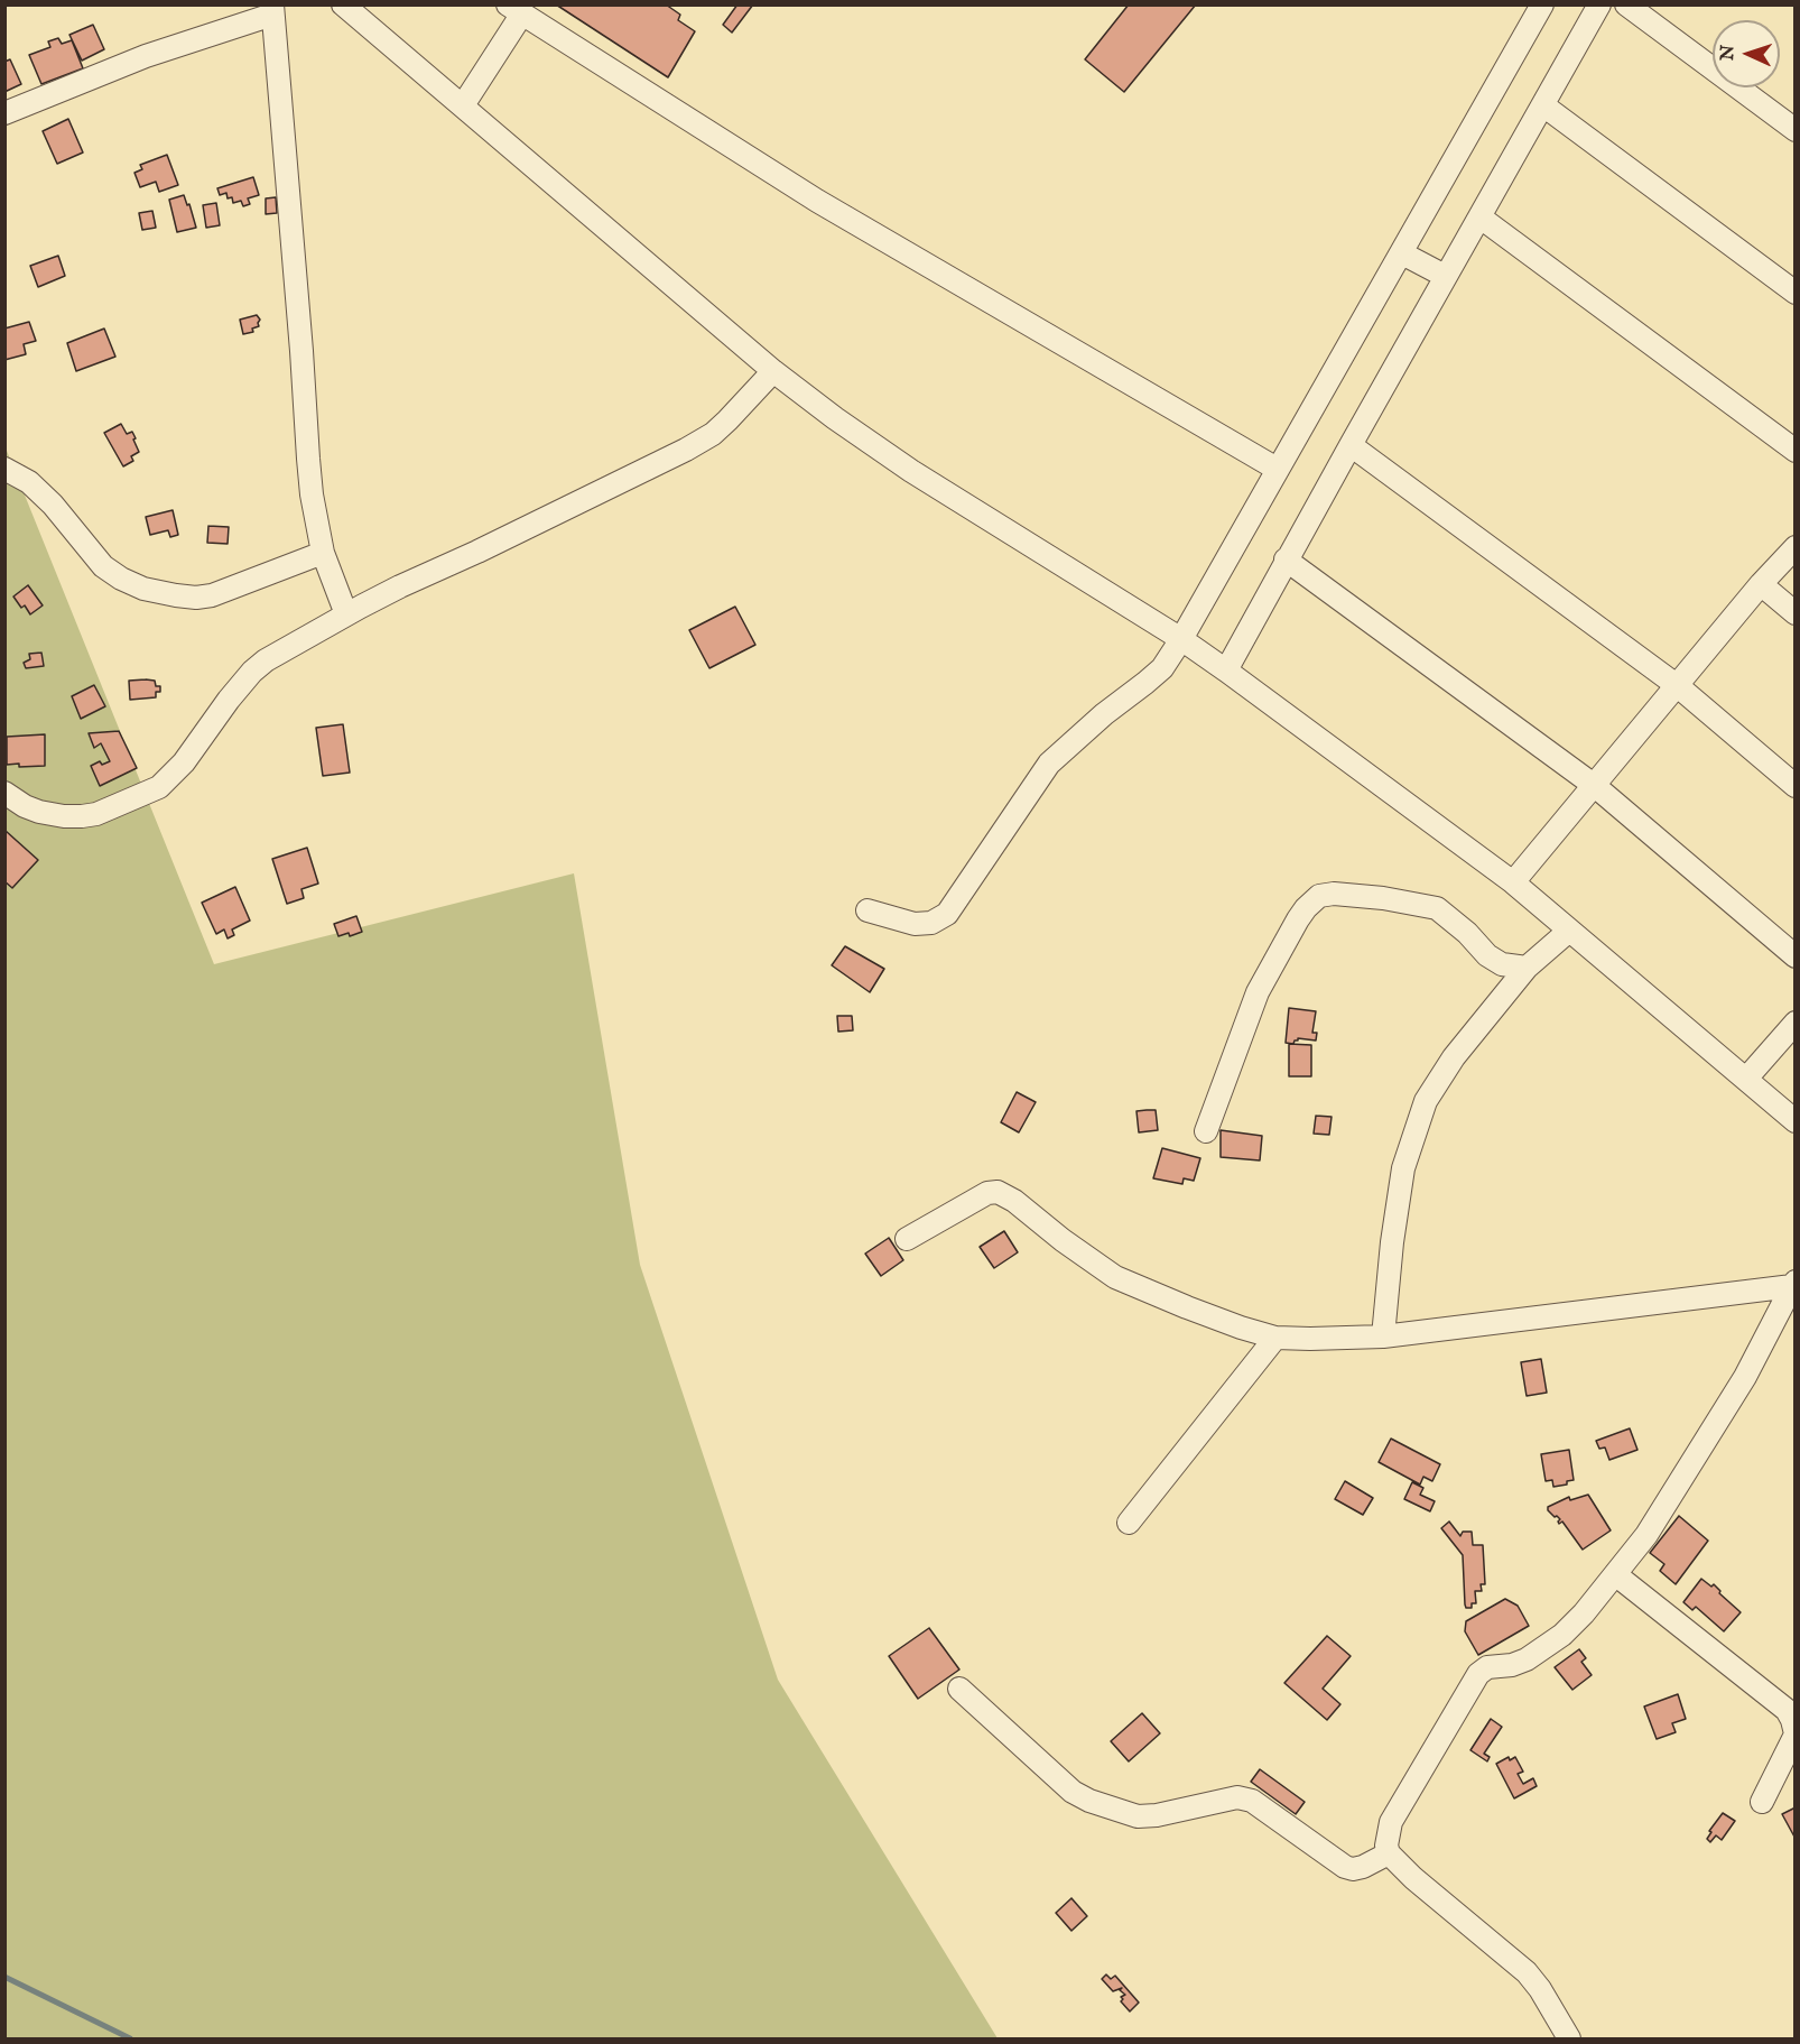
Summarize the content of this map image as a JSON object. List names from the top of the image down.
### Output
{
  "north": "left"
}
